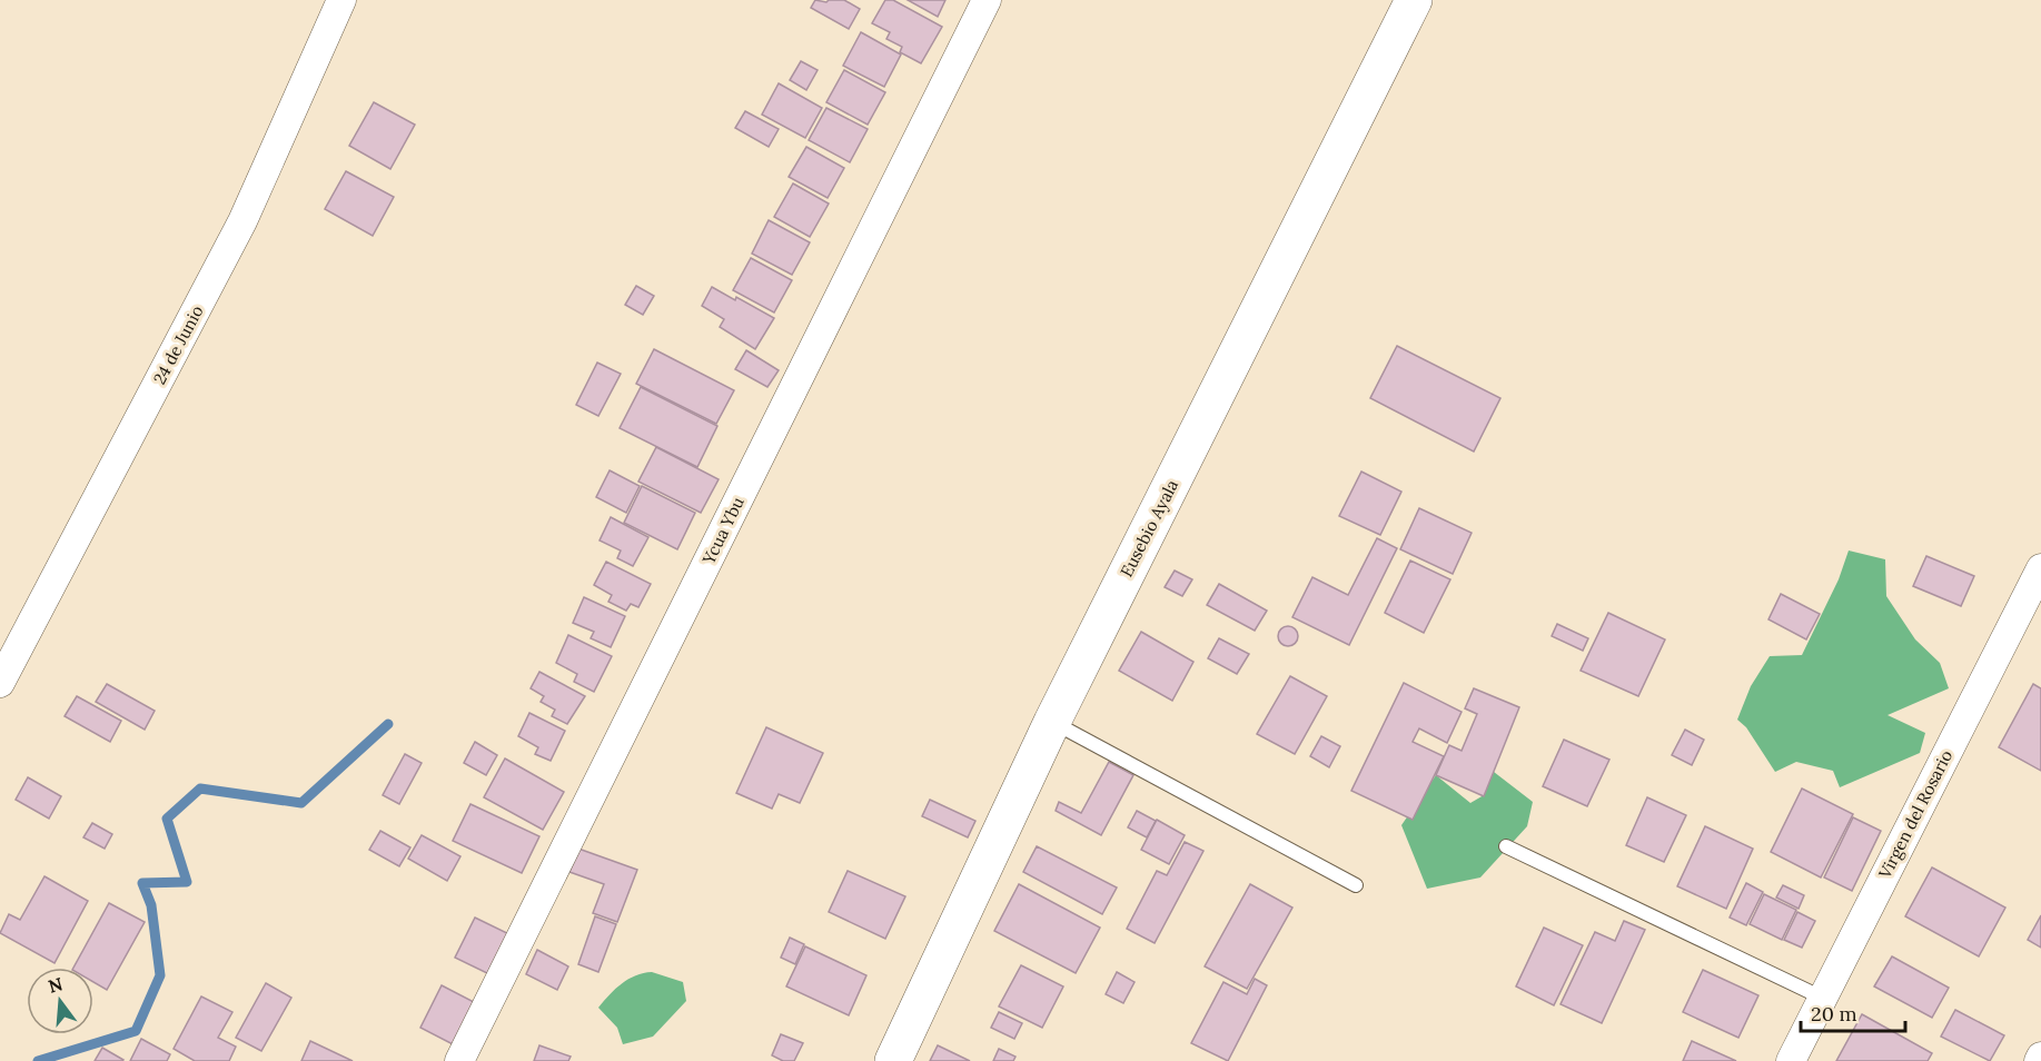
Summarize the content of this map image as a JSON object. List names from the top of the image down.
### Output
{
  "streets": {
    "main road": ["Eusebio Ayala"],
    "street": ["24 de Junio", "Ycua Ybu", "Virgen del Rosario"]
  },
  "scale_bar": "20 m",
  "north": "top"
}
